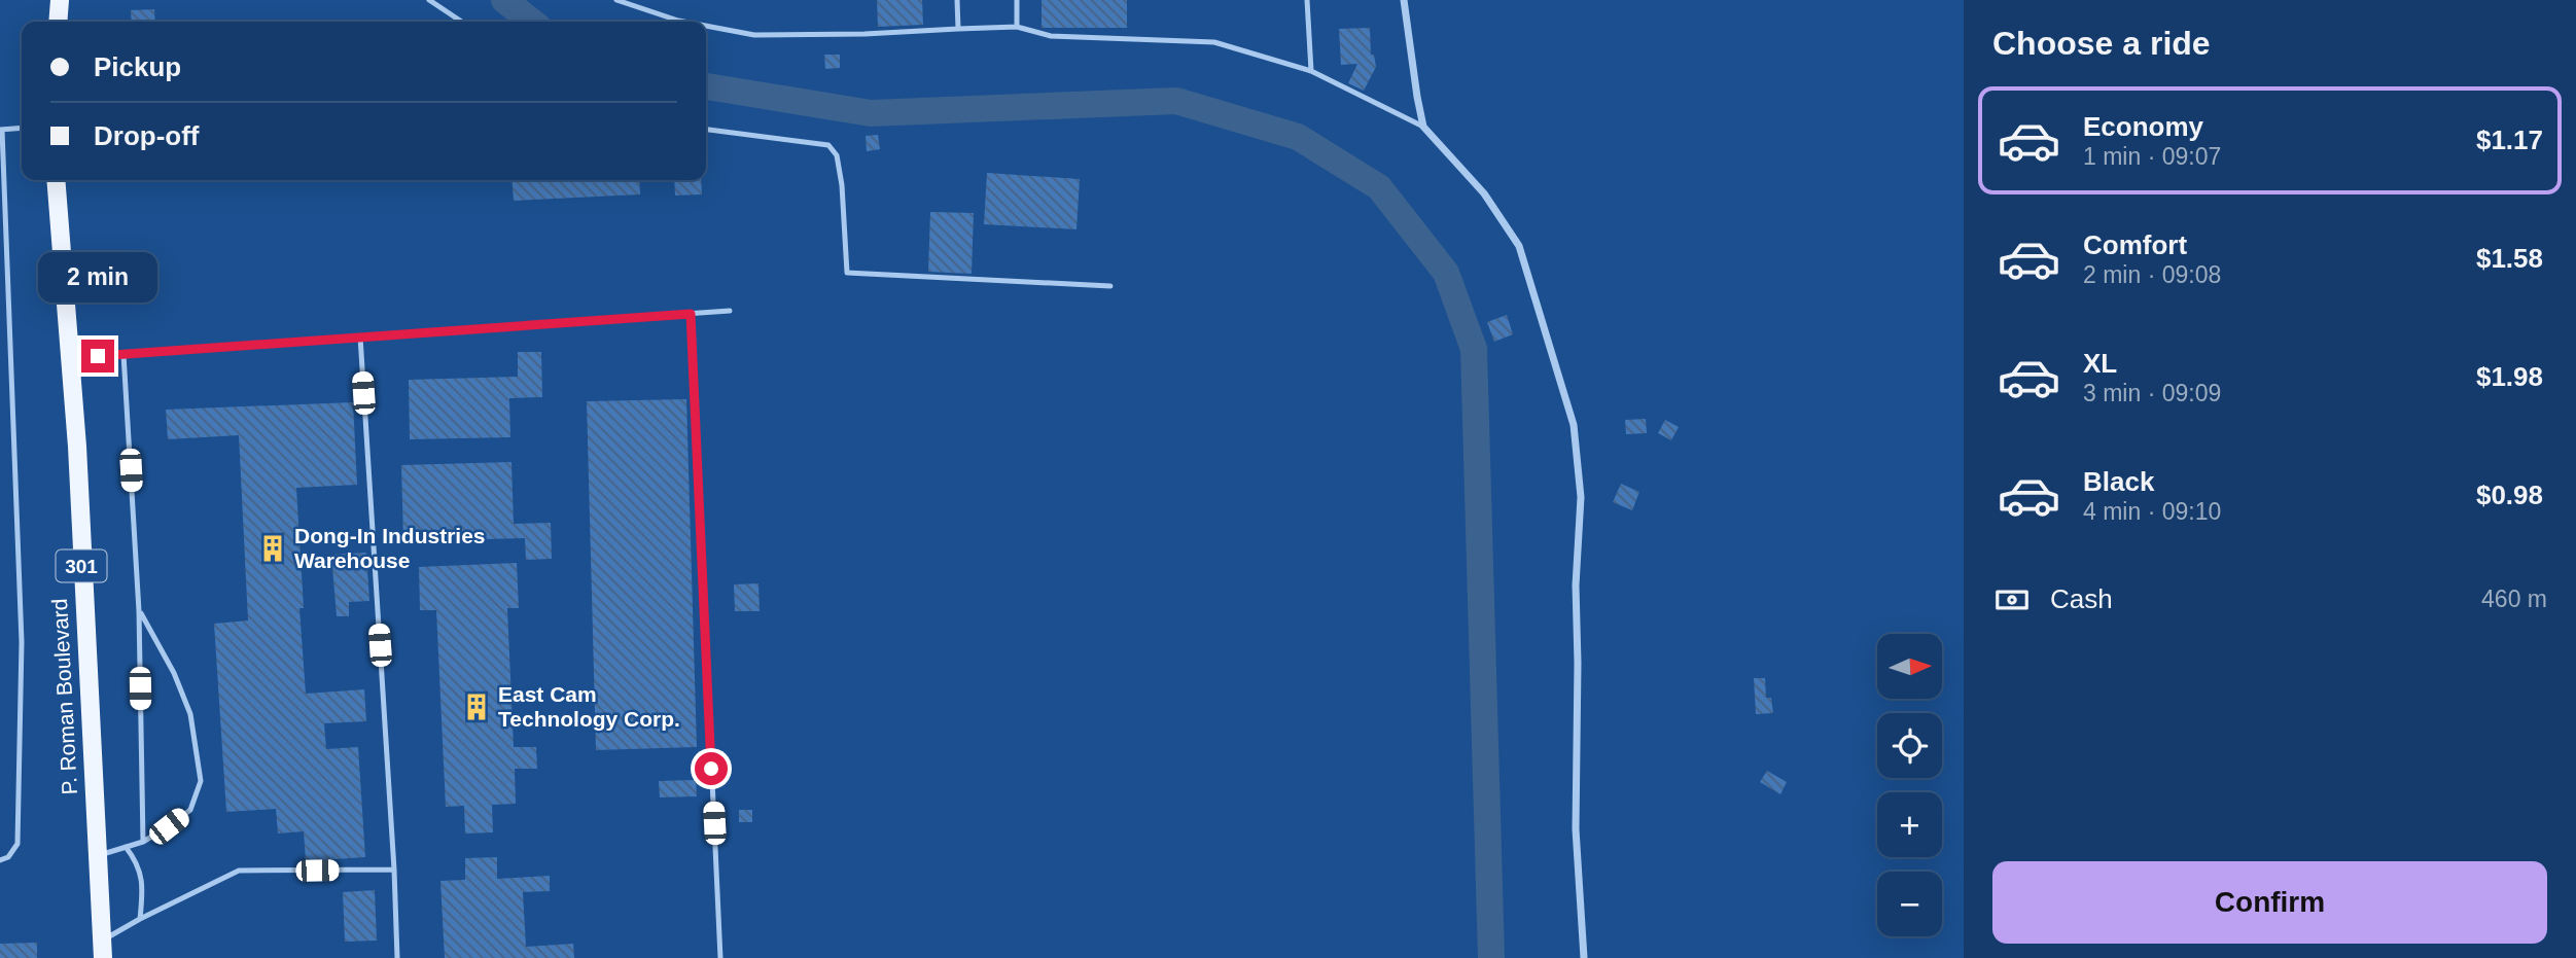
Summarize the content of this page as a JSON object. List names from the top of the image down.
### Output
{
  "streets": {
    "main road": ["301", "P. Roman Boulevard"]
  },
  "places": {
    "building": ["Dong-In Industries Warehouse", "East Cam Technology Corp."]
  },
  "north": "right",
  "page": {
    "heading": "Choose a ride",
    "banner": ["Pickup", "Drop-off"],
    "list": [
      {
        "name": "Economy",
        "note": "1 min · 09:07",
        "value": "$1.17"
      },
      {
        "name": "Comfort",
        "note": "2 min · 09:08",
        "value": "$1.58"
      },
      {
        "name": "XL",
        "note": "3 min · 09:09",
        "value": "$1.98"
      },
      {
        "name": "Black",
        "note": "4 min · 09:10",
        "value": "$0.98"
      }
    ],
    "bubble": "2 min",
    "pay": ["Cash", "460 m"],
    "map_buttons": ["+", "−"],
    "buttons": "Confirm"
  }
}
